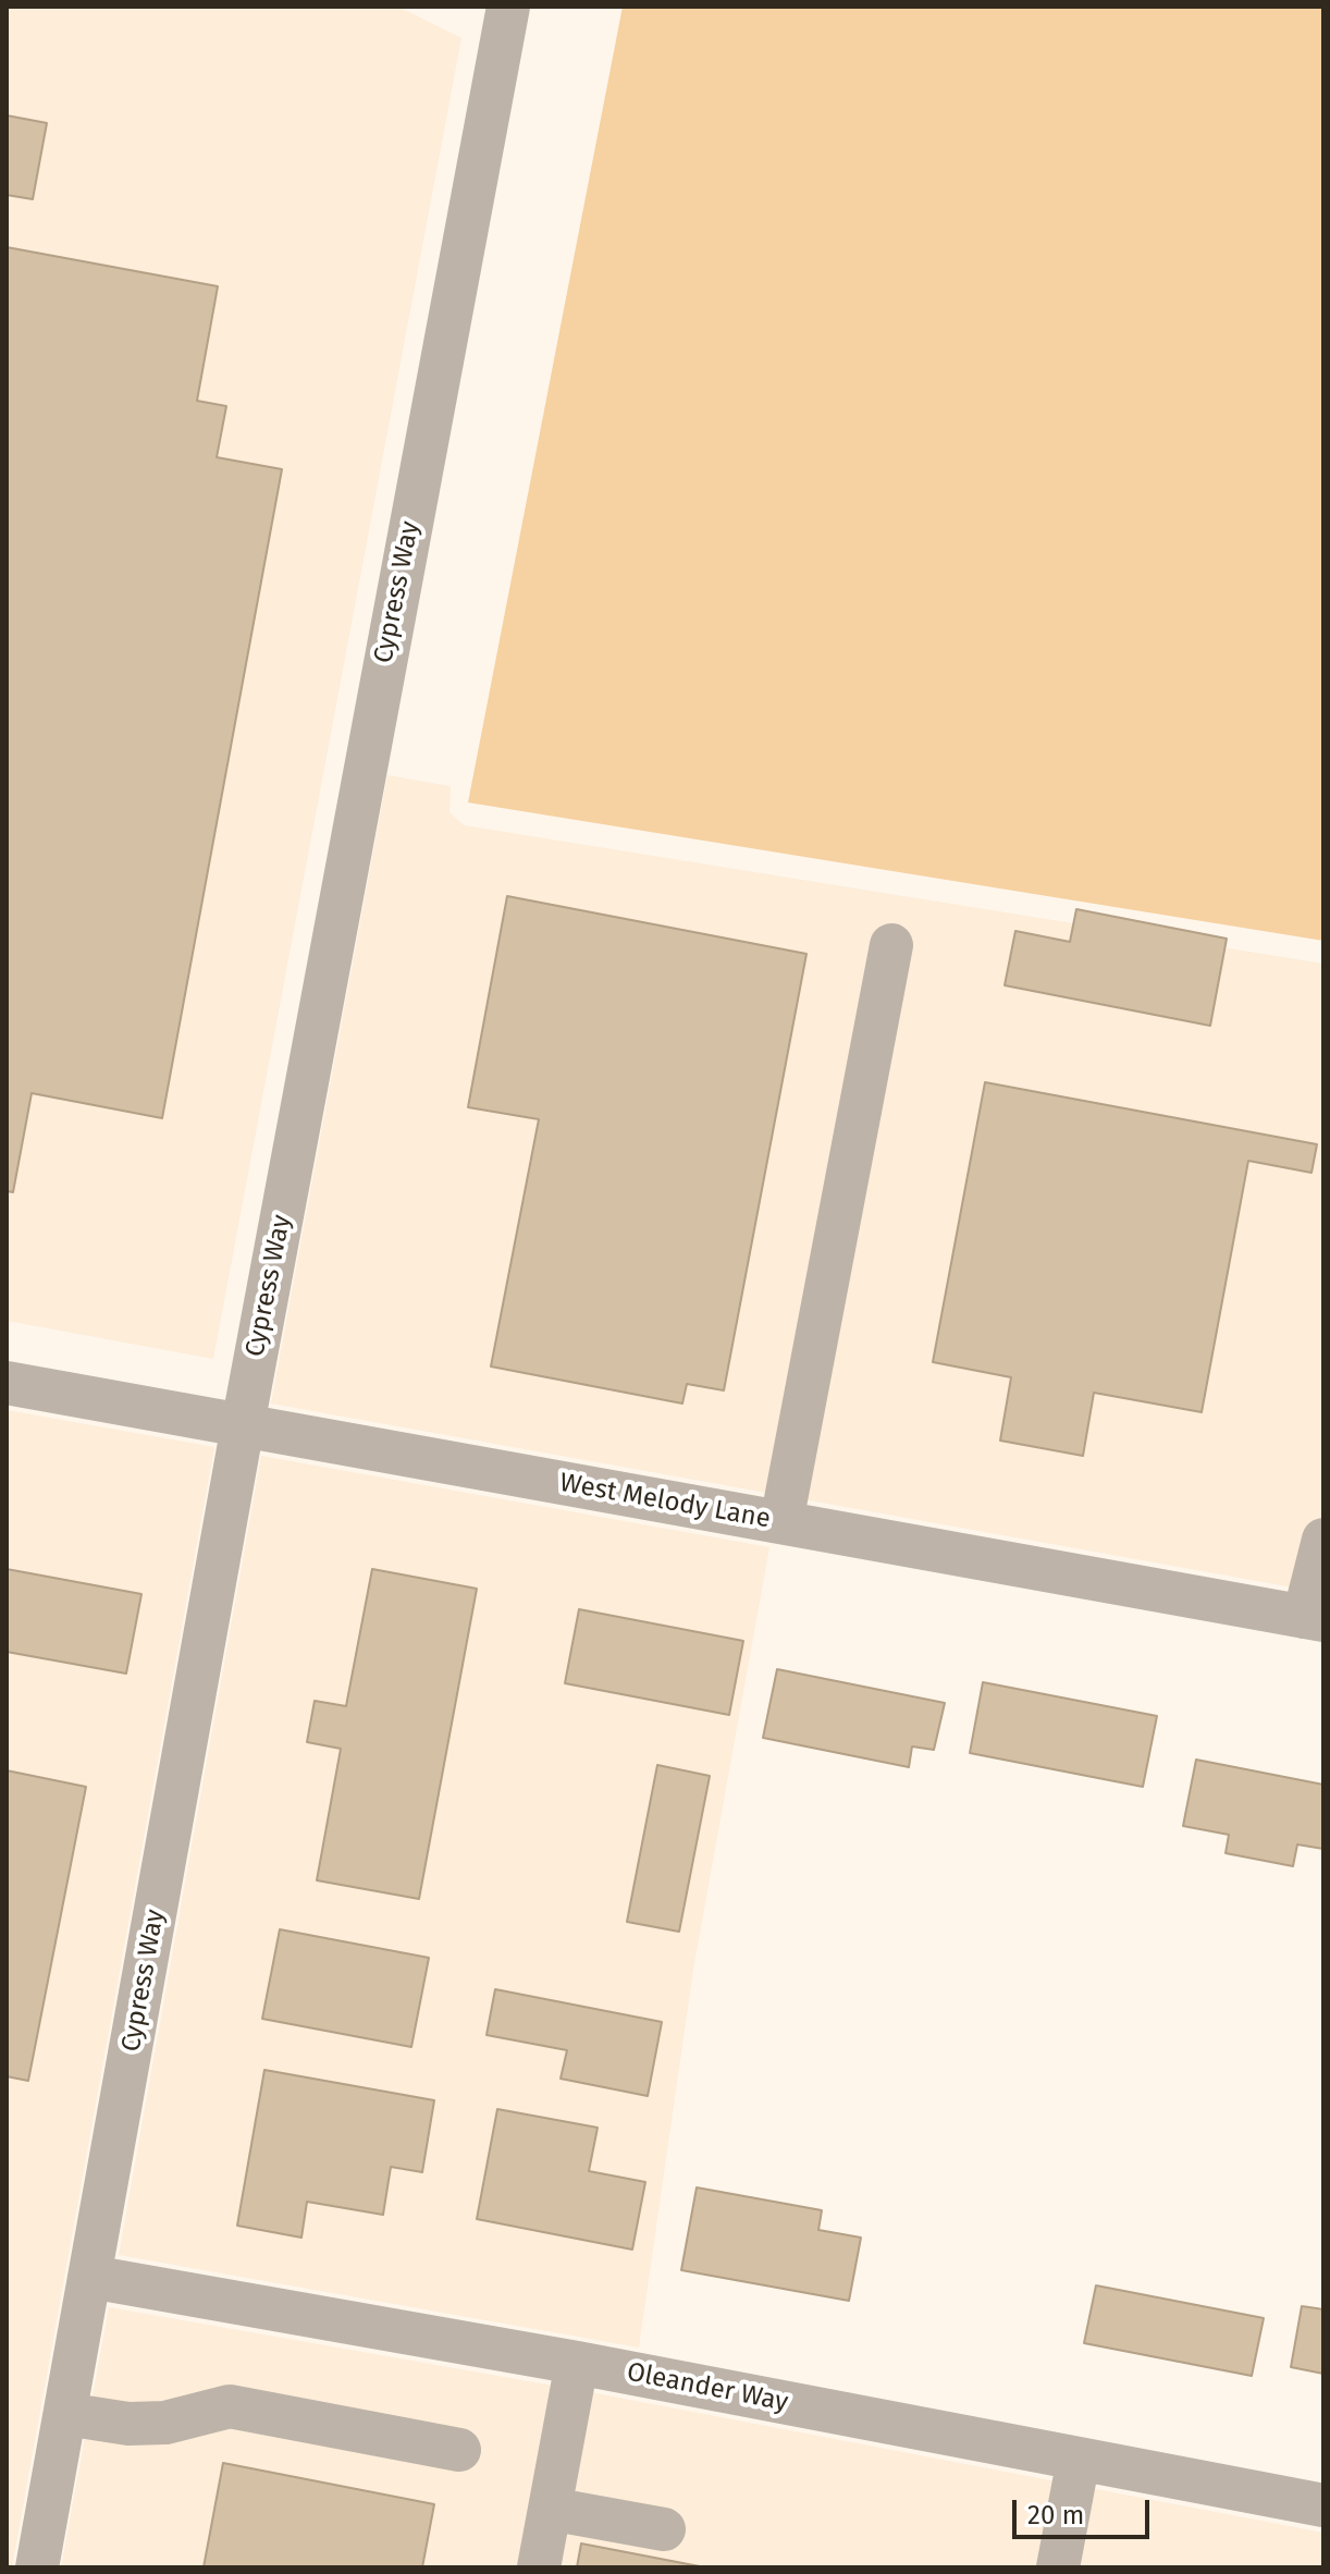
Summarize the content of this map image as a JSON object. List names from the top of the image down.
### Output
{
  "streets": {
    "street": ["Cypress Way", "West Melody Lane", "Oleander Way"]
  },
  "crossings": [
    ["Cypress Way", "West Melody Lane"],
    ["Cypress Way", "Oleander Way"]
  ],
  "scale_bar": "20 m"
}
